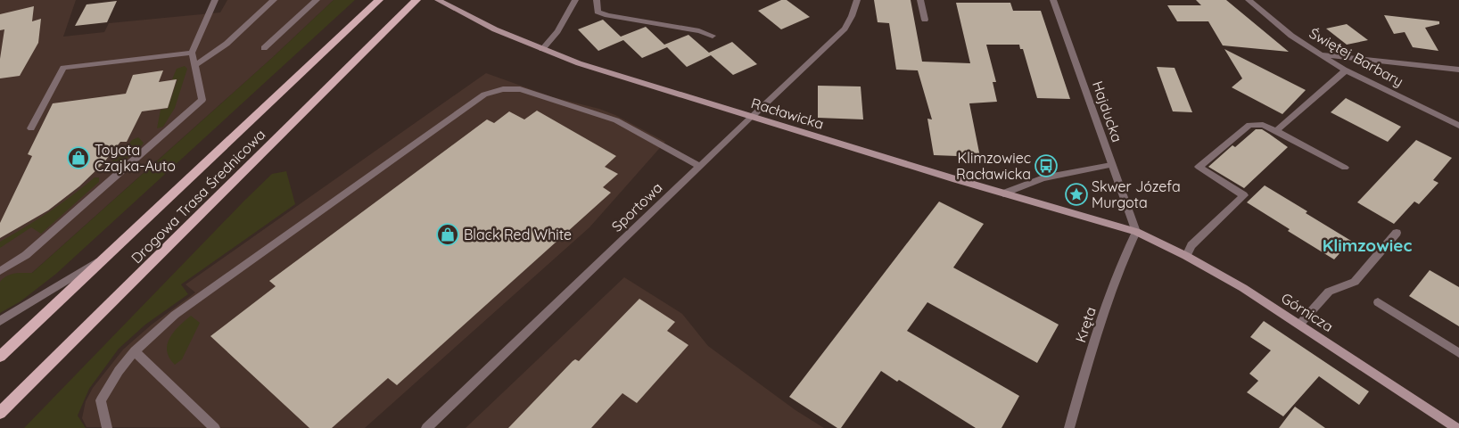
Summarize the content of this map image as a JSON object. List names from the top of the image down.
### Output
{
  "streets": {
    "main road": ["Drogowa Trasa Średnicowa"],
    "street": [
      "Świętej Barbary",
      "Hajducka",
      "Racławicka",
      "Sportowa",
      "Górnicza",
      "Kręta"
    ]
  },
  "crossings": [
    ["Hajducka", "Racławicka"],
    ["Hajducka", "Górnicza"],
    ["Hajducka", "Kręta"],
    ["Racławicka", "Sportowa"],
    ["Racławicka", "Górnicza"],
    ["Racławicka", "Kręta"],
    ["Górnicza", "Kręta"]
  ],
  "districts": ["Klimzowiec"],
  "places": {
    "shop": ["Toyota Czajka-Auto", "Black Red White"],
    "bus stop": ["Klimzowiec Racławicka"],
    "place": ["Skwer Józefa Murgota"]
  }
}
